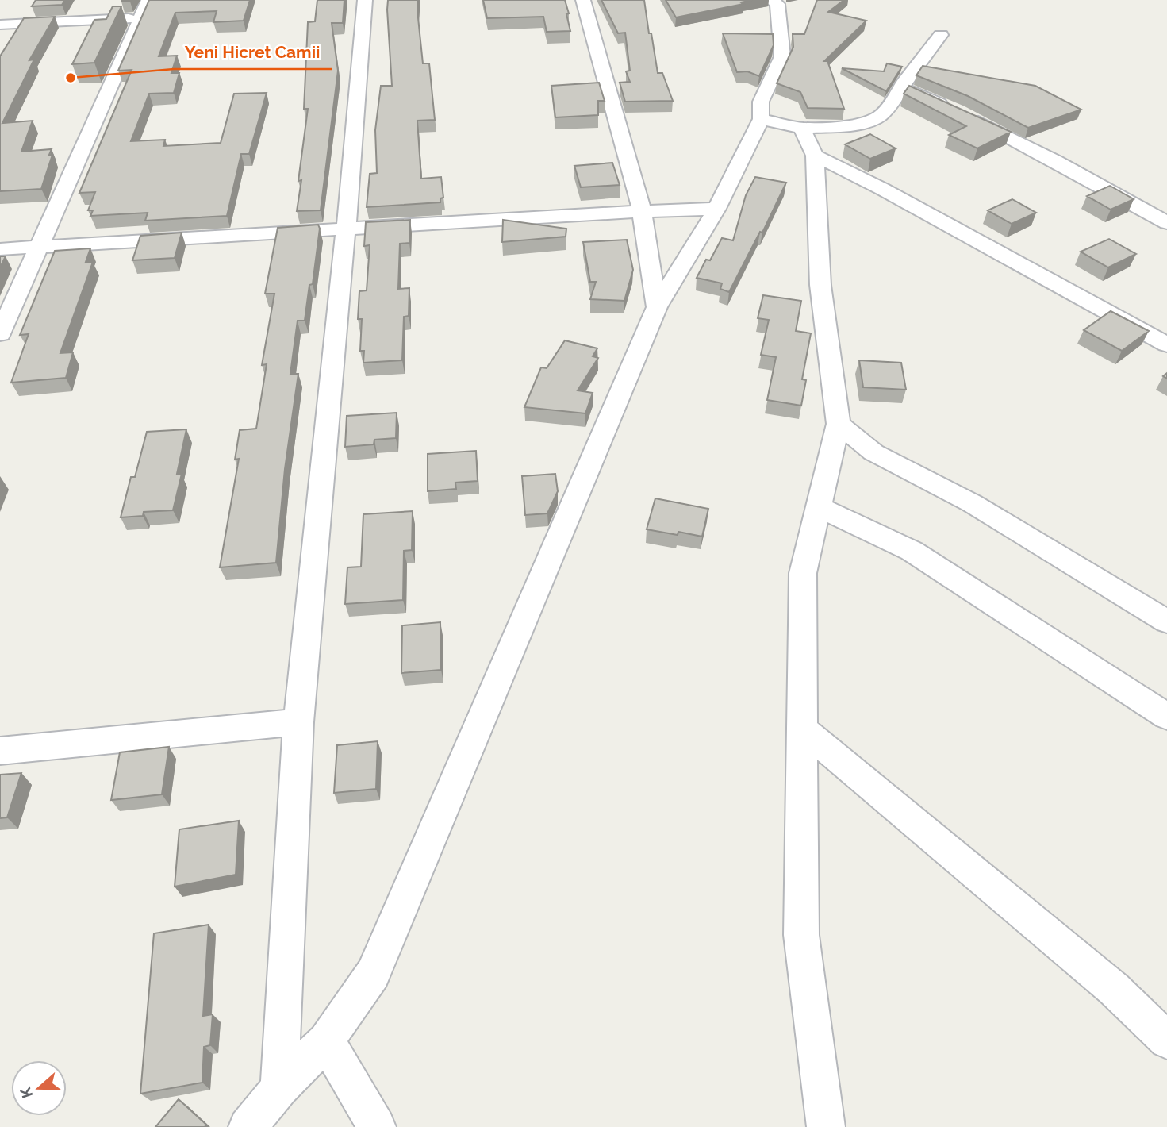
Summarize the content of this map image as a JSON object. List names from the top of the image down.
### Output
{
  "places": ["Yeni Hicret Camii"],
  "north": "left"
}
